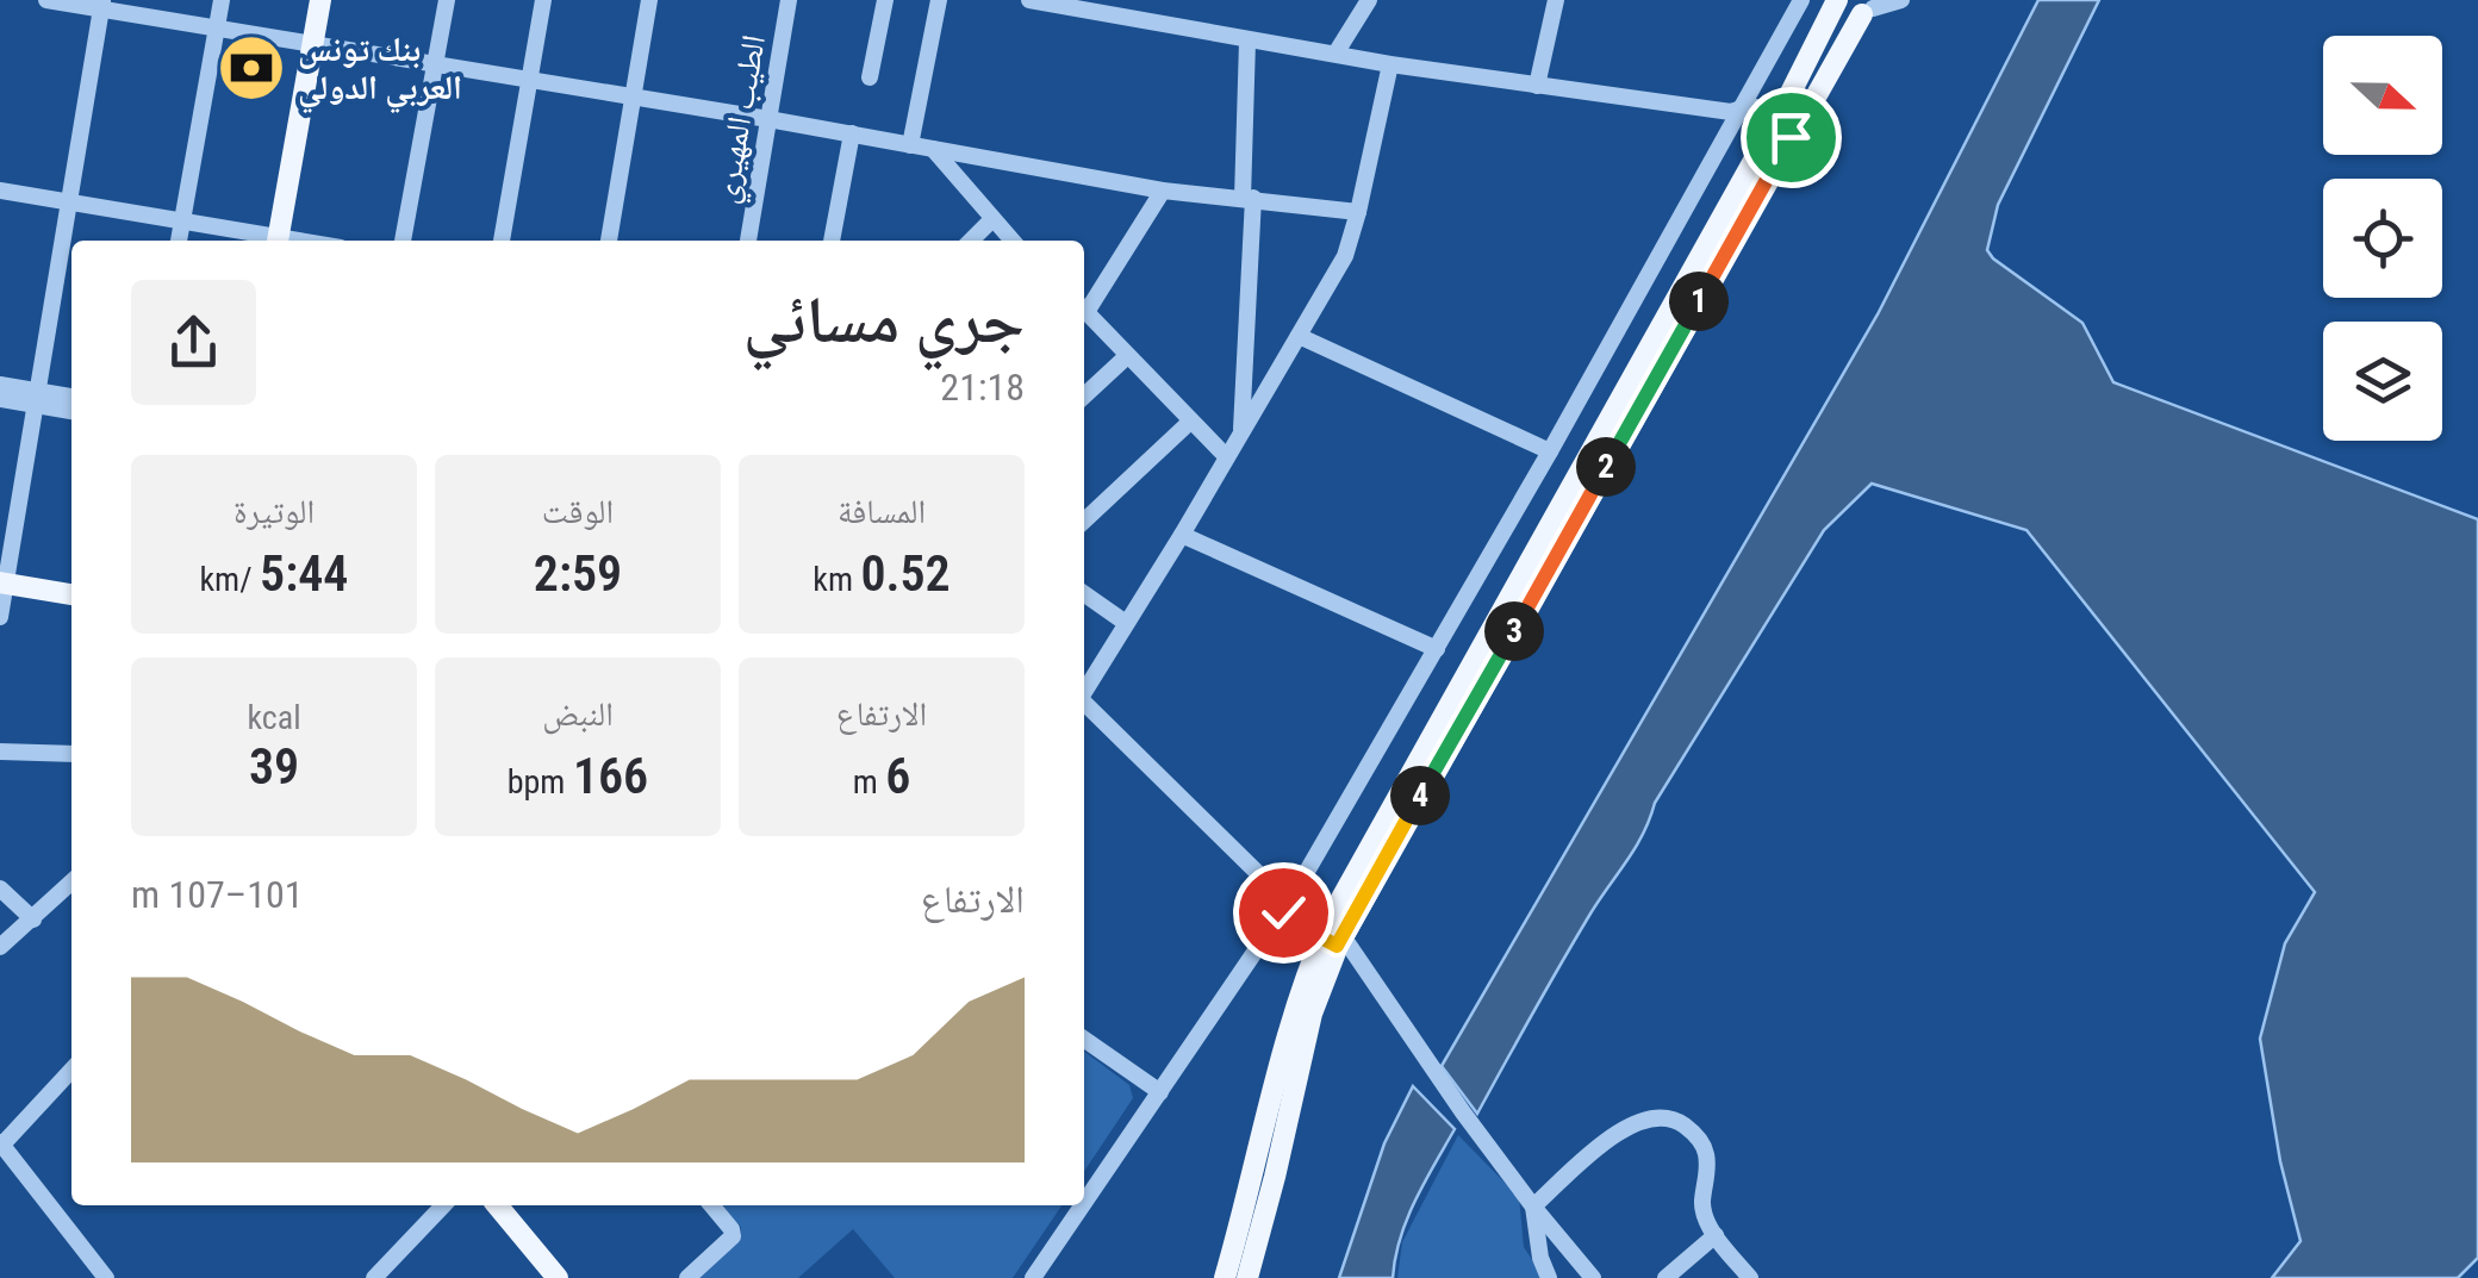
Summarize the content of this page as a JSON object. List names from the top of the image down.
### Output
{
  "streets": {
    "street": ["الطيب المهيري"]
  },
  "places": {
    "bank": ["بنك تونس العربي الدولي"]
  },
  "north": "right",
  "page": {
    "heading": ["جري مسائي", "21:18"],
    "pins": [
      "1",
      "2",
      "3",
      "4"
    ],
    "stats": [
      ["المسافة", "0.52 km"],
      ["الوقت", "2:59"],
      ["الوتيرة", "5:44 /km"],
      ["الارتفاع", "6 m"],
      ["النبض", "166 bpm"],
      ["kcal", "39"]
    ],
    "chart": ["الارتفاع", "101–107 m"]
  }
}
